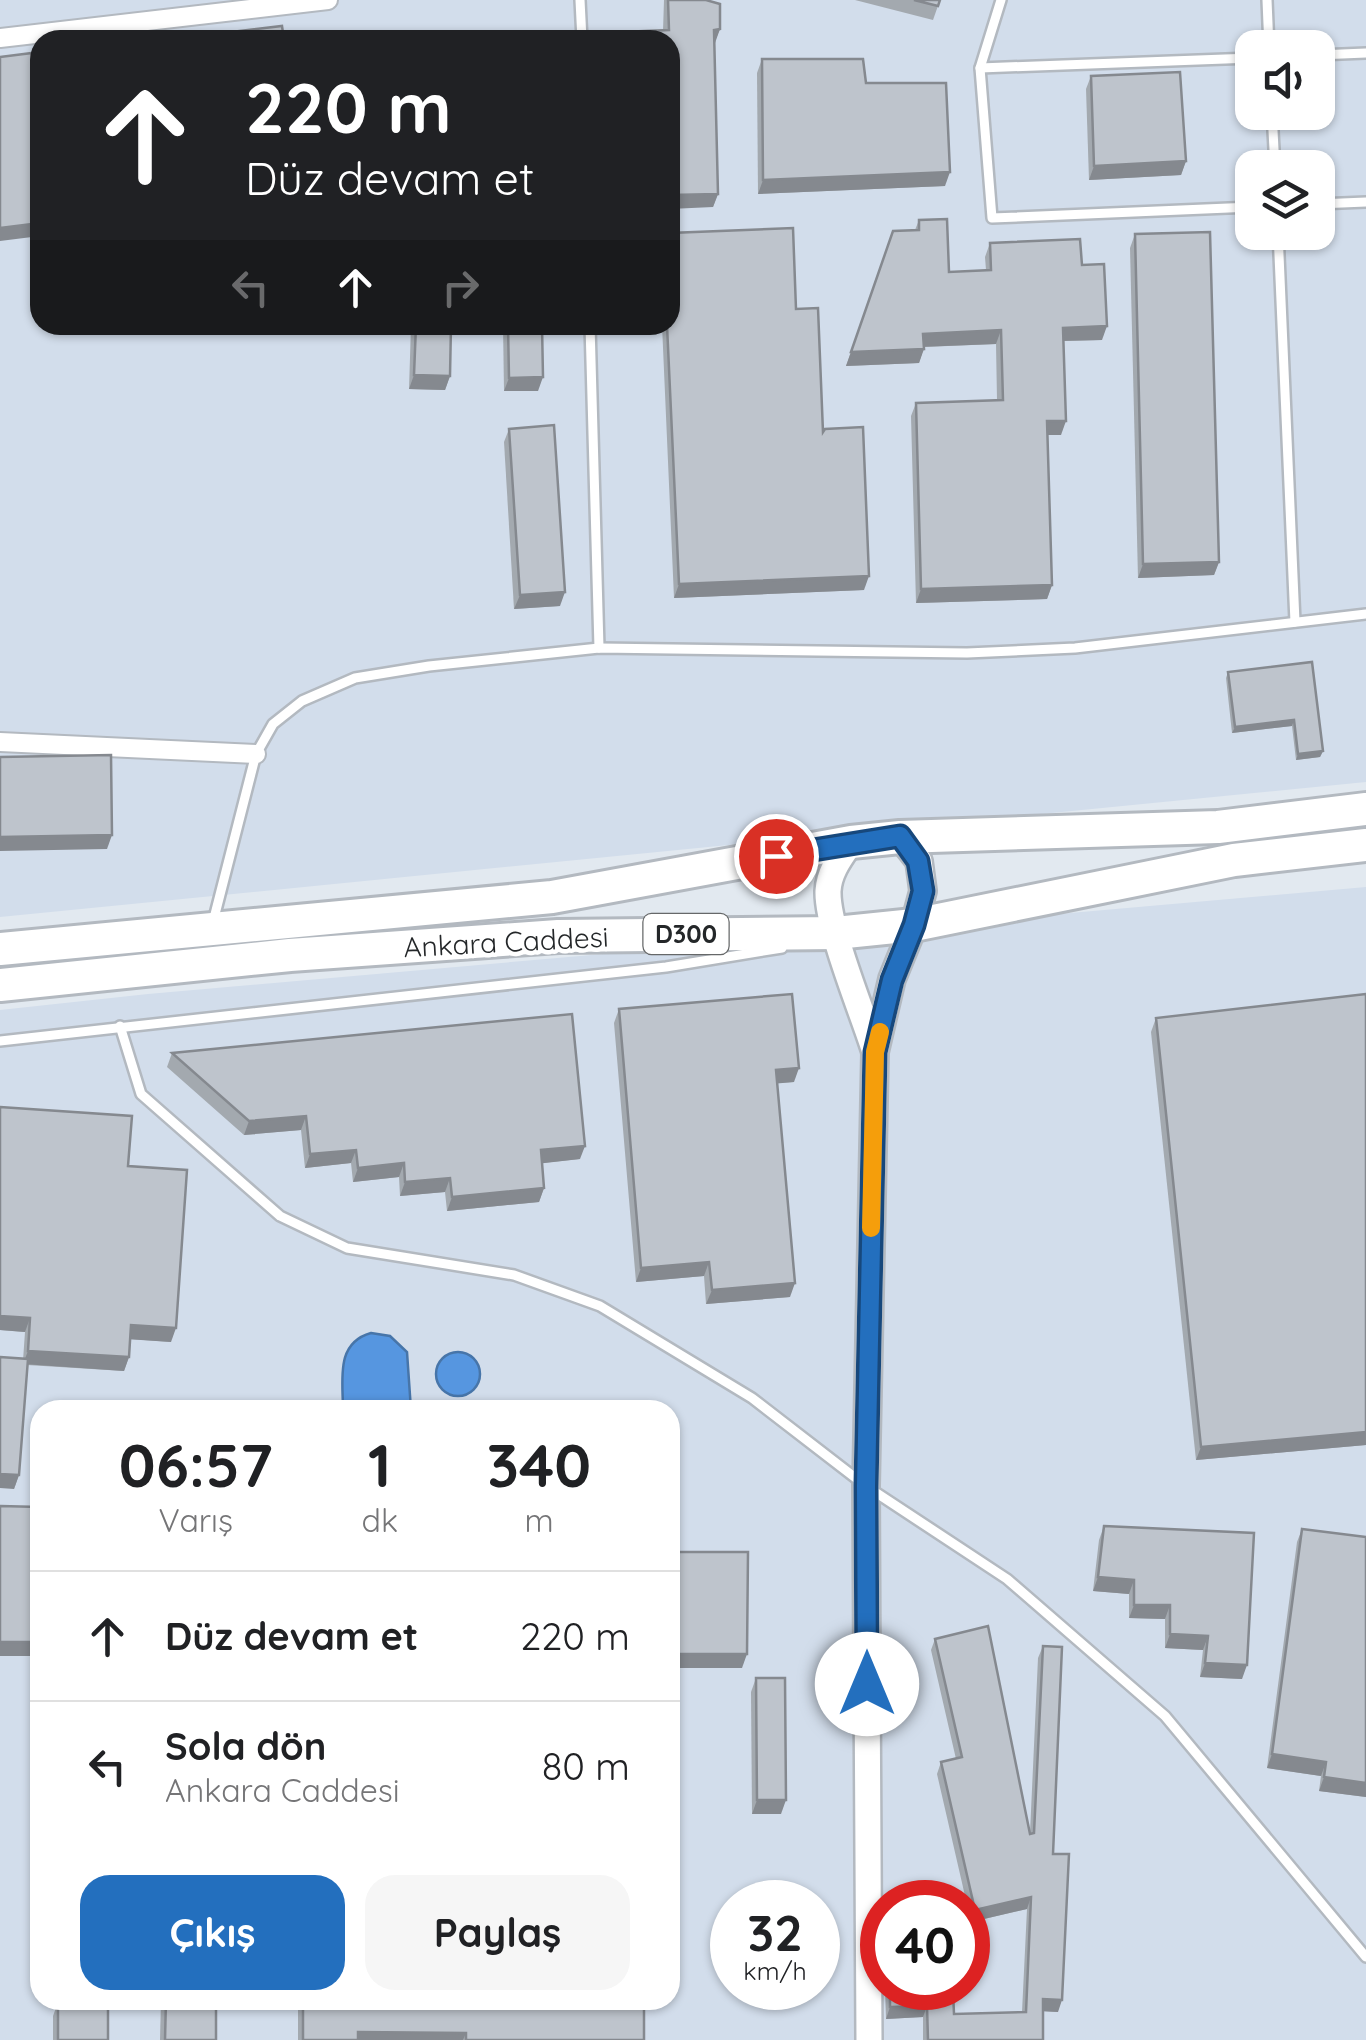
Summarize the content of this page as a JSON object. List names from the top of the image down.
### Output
{
  "streets": {
    "highway": ["D300", "Ankara Caddesi"]
  },
  "page": {
    "turn": ["220 m", "Düz devam et"],
    "eta": [
      "06:57",
      "Varış",
      "1",
      "dk",
      "340",
      "m"
    ],
    "list": [
      {
        "name": "Düz devam et",
        "value": "220 m"
      },
      {
        "name": "Sola dön",
        "note": "Ankara Caddesi",
        "value": "80 m"
      }
    ],
    "buttons": ["Çıkış", "Paylaş"],
    "speed": "32 km/h",
    "limit": "40"
  }
}
